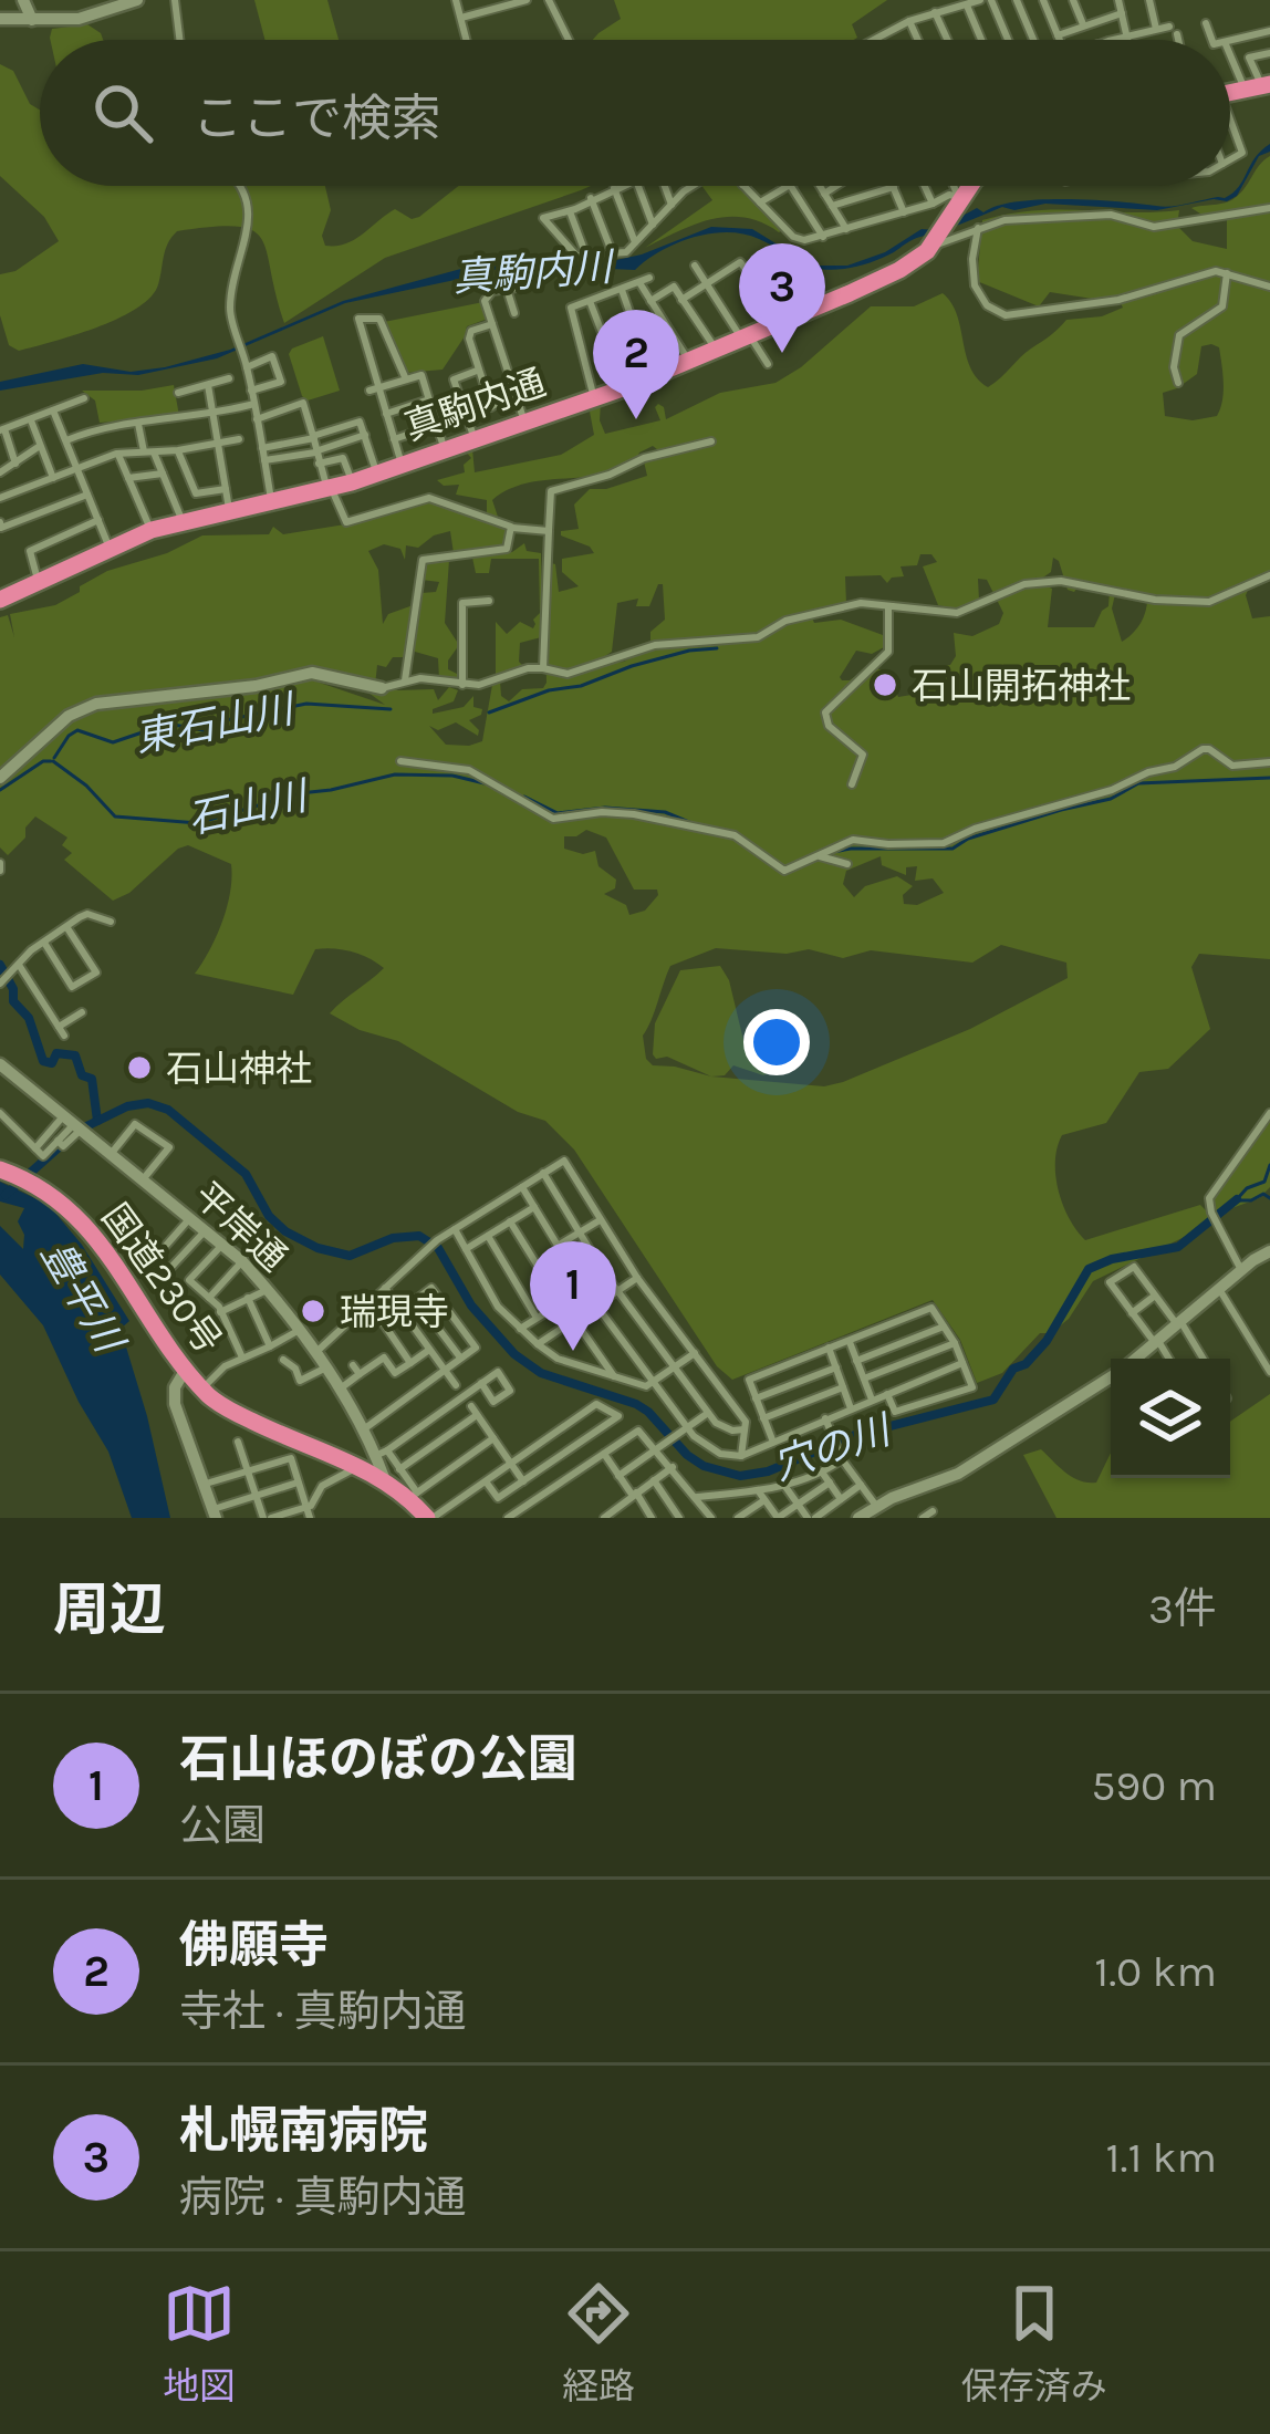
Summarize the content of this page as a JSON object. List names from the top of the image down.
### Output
{
  "streets": {
    "highway": ["真駒内通", "国道230号"],
    "street": ["平岸通"]
  },
  "crossings": [
    ["平岸通", "国道230号"]
  ],
  "water": [
    "真駒内川",
    "東石山川",
    "石山川",
    "豊平川",
    "穴の川"
  ],
  "places": ["石山開拓神社", "石山神社", "瑞現寺"],
  "page": {
    "search": "ここで検索",
    "pins": ["3", "2", "1"],
    "heading": ["周辺", "3件"],
    "list": [
      {
        "mark": "1",
        "name": "石山ほのぼの公園",
        "note": "公園",
        "value": "590 m"
      },
      {
        "mark": "2",
        "name": "佛願寺",
        "note": "寺社 · 真駒内通",
        "value": "1.0 km"
      },
      {
        "mark": "3",
        "name": "札幌南病院",
        "note": "病院 · 真駒内通",
        "value": "1.1 km"
      }
    ],
    "nav": ["地図", "経路", "保存済み"]
  }
}
